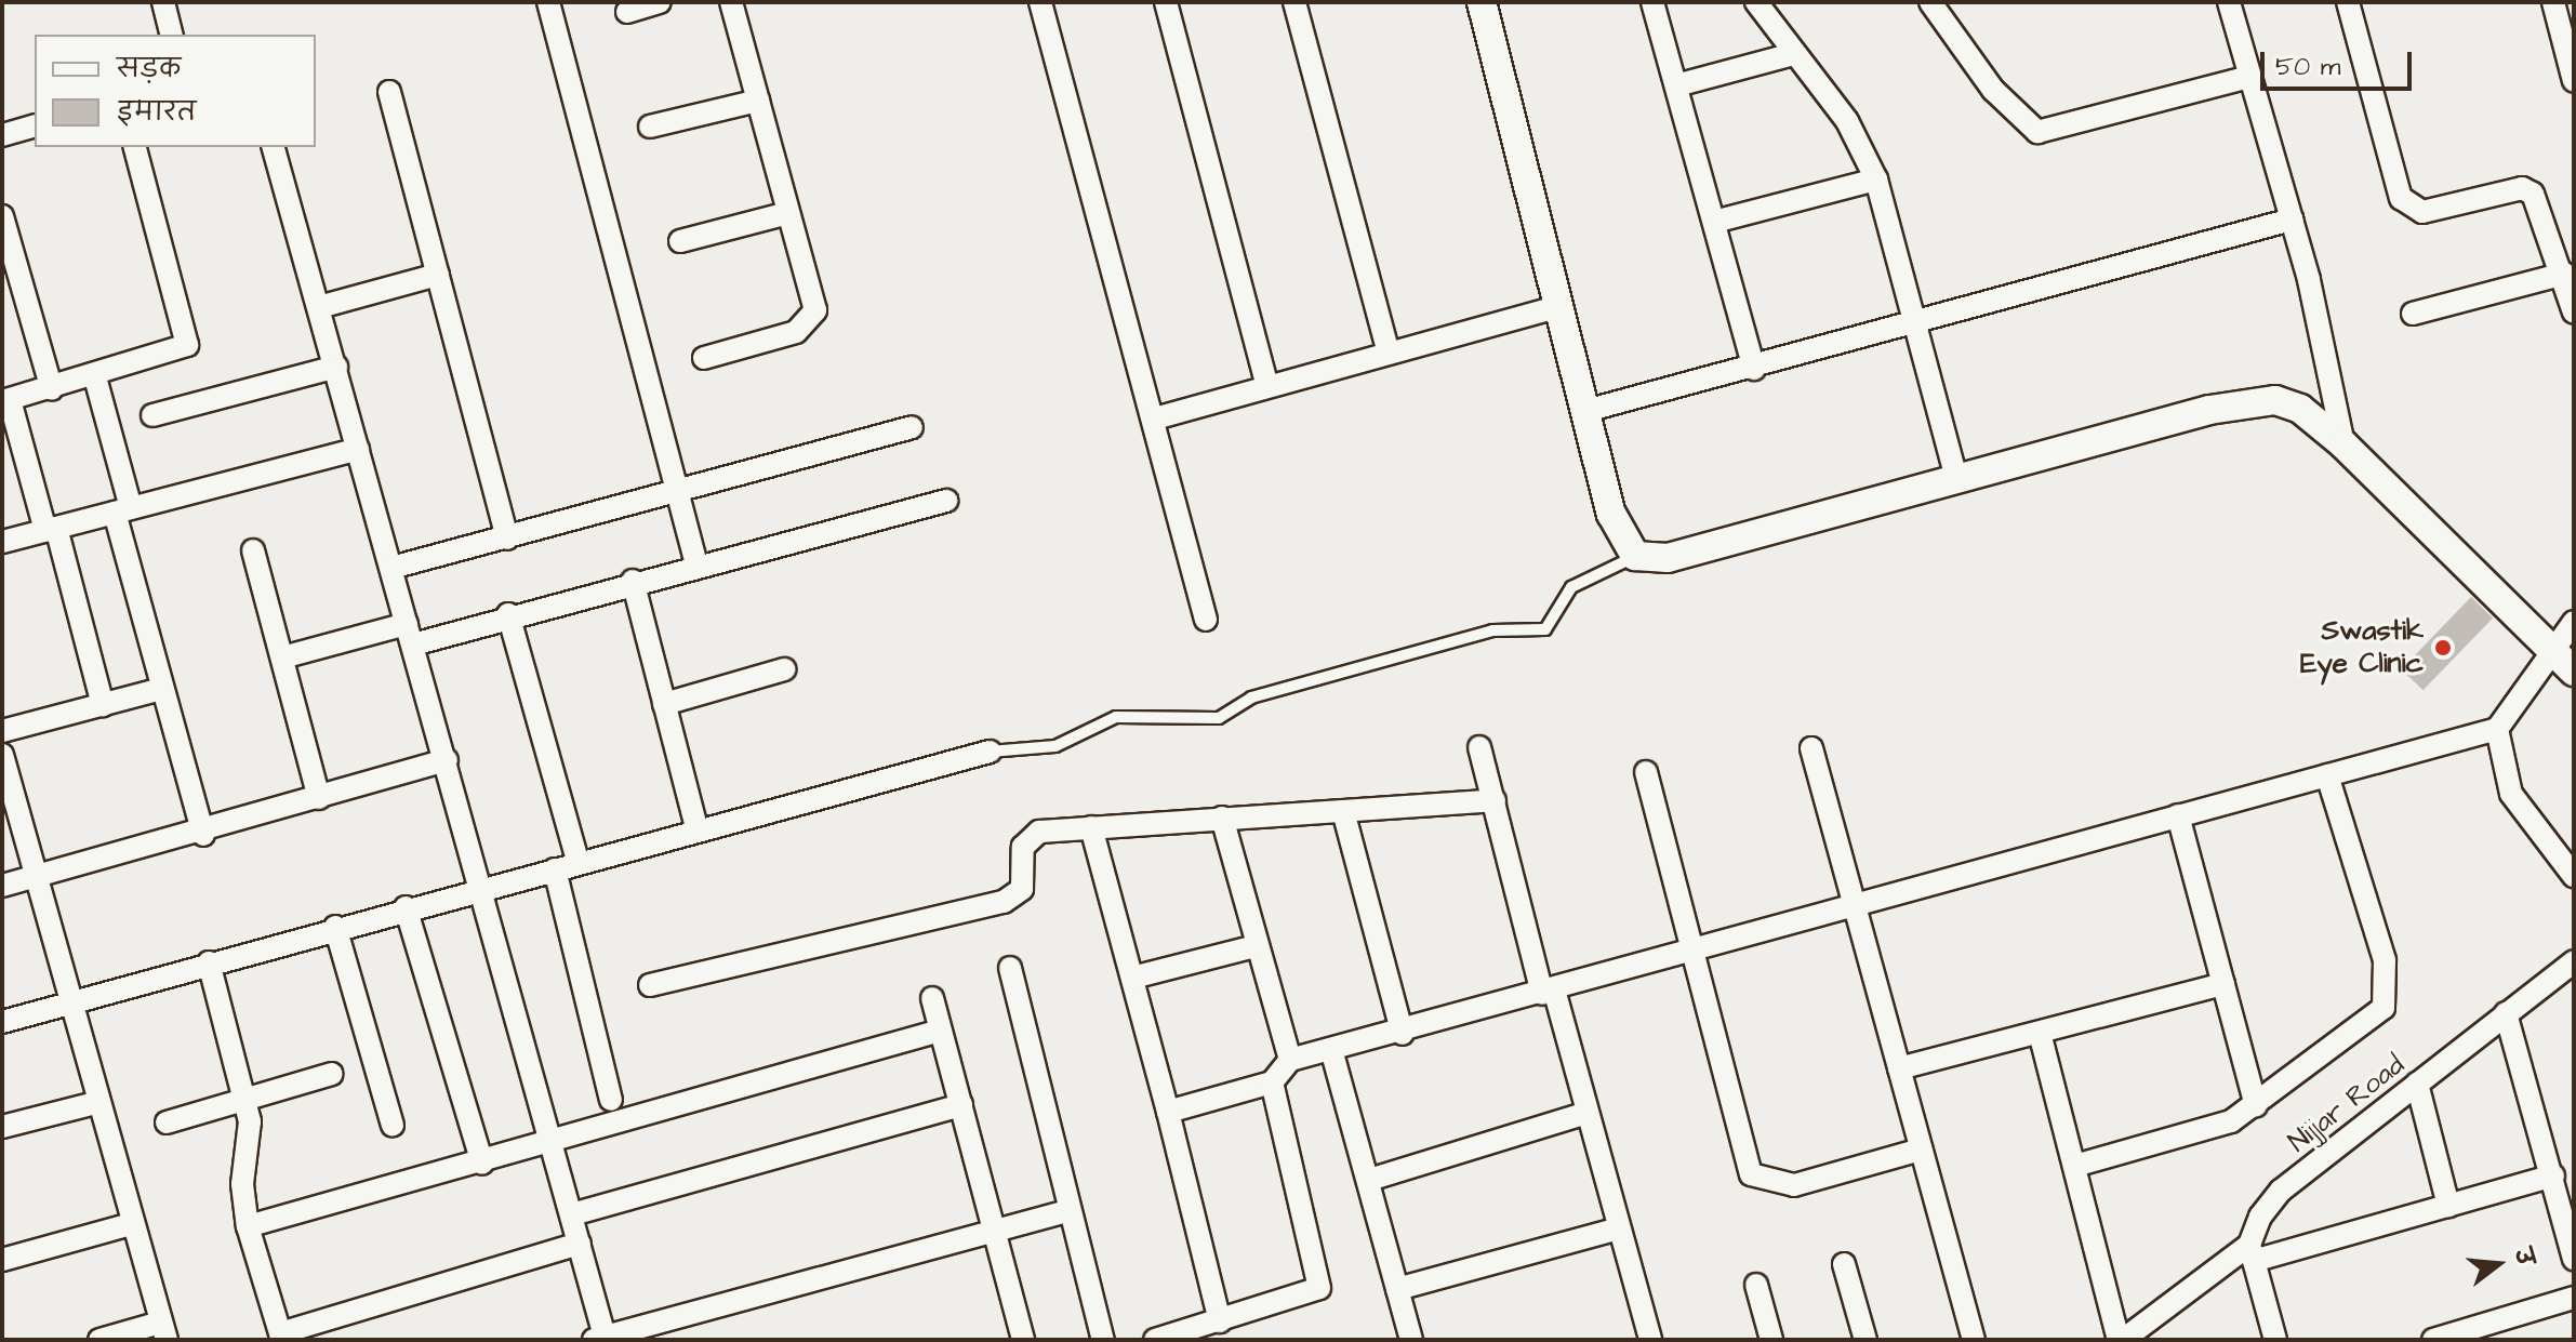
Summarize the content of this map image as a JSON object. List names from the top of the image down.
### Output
{
  "streets": {
    "street": ["Nijjar Road"]
  },
  "places": ["Swastik Eye Clinic"],
  "legend": ["सड़क", "इमारत"],
  "scale_bar": "50 m",
  "north": "right"
}
